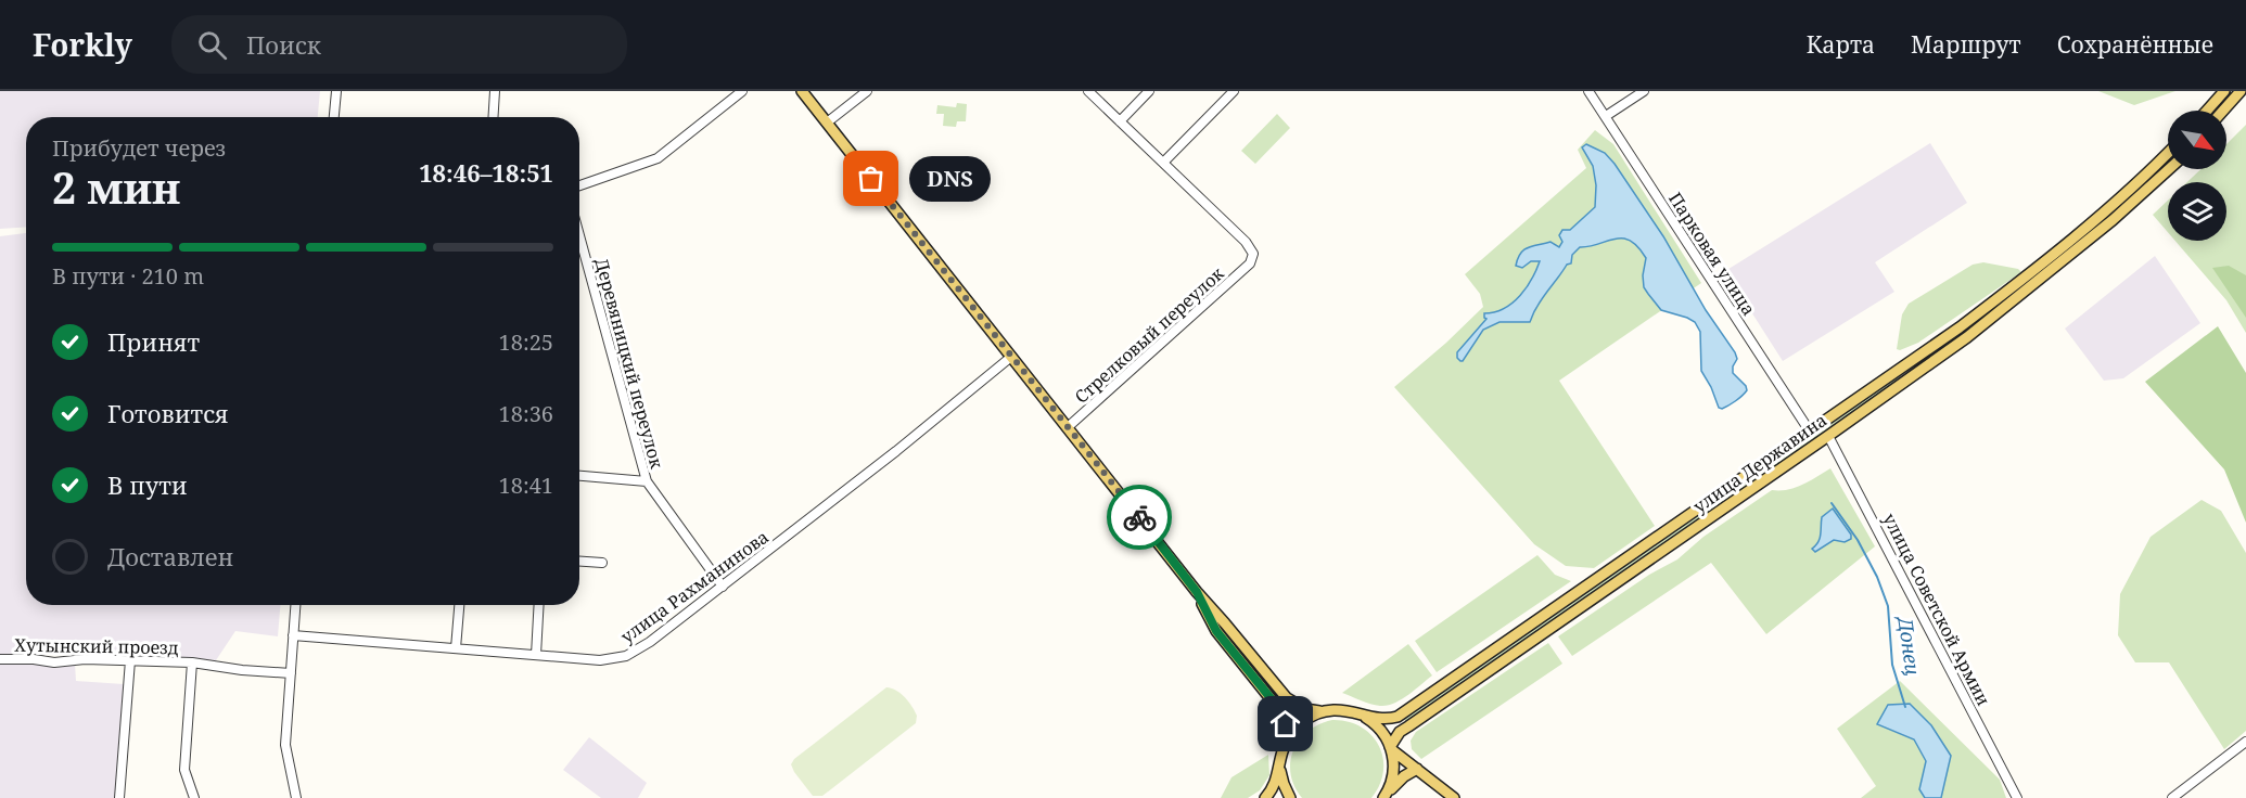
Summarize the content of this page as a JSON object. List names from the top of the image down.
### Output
{
  "streets": {
    "main road": ["улица Державина"],
    "street": [
      "Парковая улица",
      "Стрелковый переулок",
      "Деревяницкий переулок",
      "улица Рахманинова",
      "улица Советской Армии",
      "Хутынский проезд"
    ]
  },
  "crossings": [
    ["Парковая улица", "улица Державина"],
    ["Деревяницкий переулок", "улица Рахманинова"],
    ["улица Державина", "улица Советской Армии"]
  ],
  "water": ["Донец"],
  "places": ["DNS"],
  "north": "bottom right",
  "page": {
    "header": "Forkly",
    "search": "Поиск",
    "nav": ["Карта", "Маршрут", "Сохранённые"],
    "heading": ["2 мин", "Прибудет через", "18:46–18:51"],
    "bubble": "DNS",
    "bar": "В пути · 210 m",
    "list": [
      ["Принят", "18:25"],
      ["Готовится", "18:36"],
      ["В пути", "18:41"],
      "Доставлен"
    ]
  }
}
